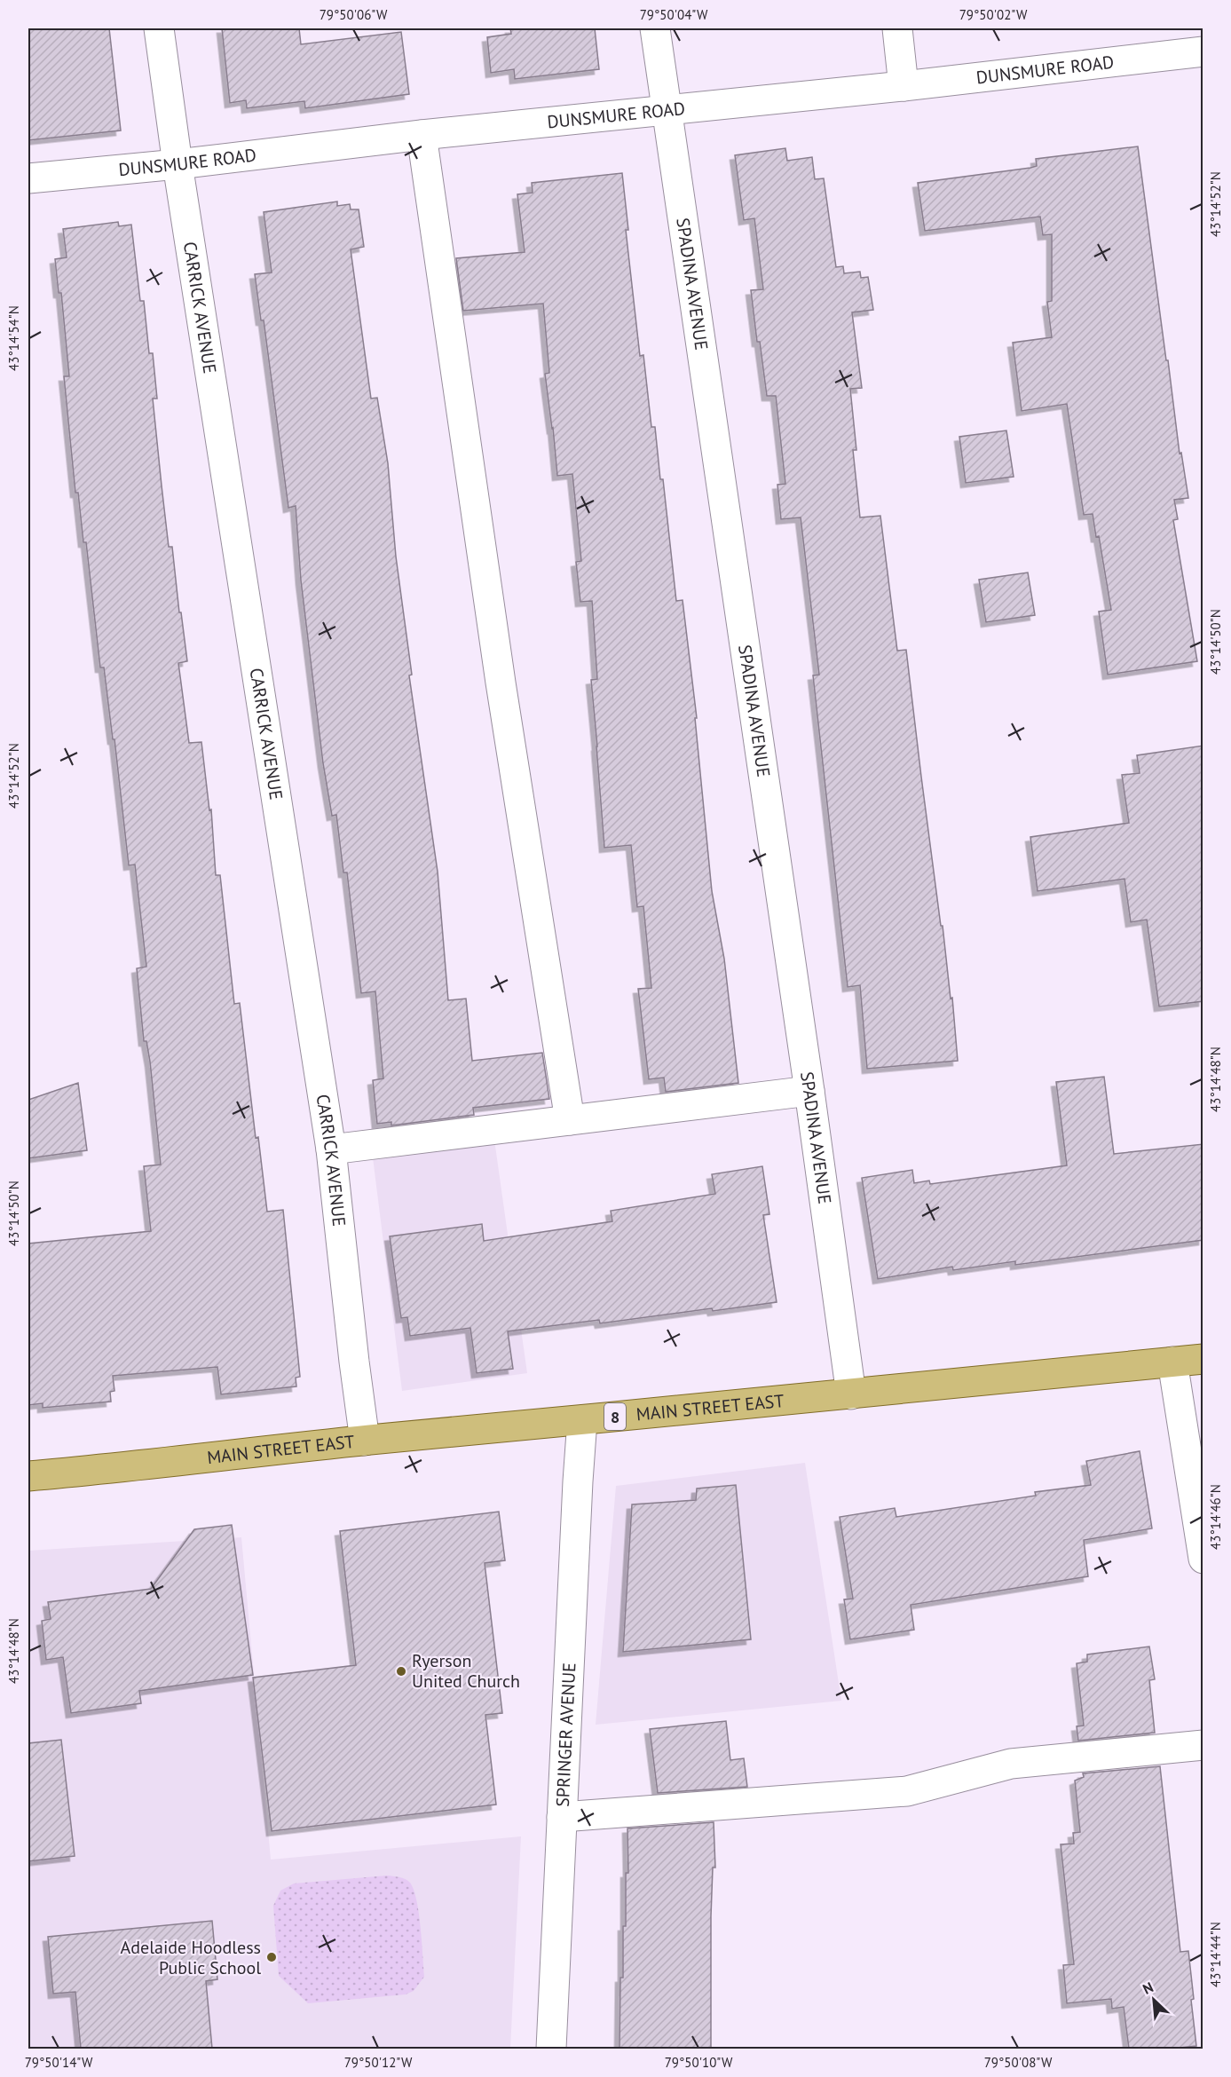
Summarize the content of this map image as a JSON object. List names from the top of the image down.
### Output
{
  "streets": {
    "main road": ["MAIN STREET EAST", "8"],
    "street": [
      "DUNSMURE ROAD",
      "SPADINA AVENUE",
      "CARRICK AVENUE",
      "SPRINGER AVENUE"
    ]
  },
  "crossings": [
    ["DUNSMURE ROAD", "SPADINA AVENUE"],
    ["DUNSMURE ROAD", "CARRICK AVENUE"],
    ["SPADINA AVENUE", "MAIN STREET EAST"],
    ["CARRICK AVENUE", "MAIN STREET EAST"],
    ["MAIN STREET EAST", "SPRINGER AVENUE"]
  ],
  "places": ["Ryerson United Church", "Adelaide Hoodless Public School"],
  "north": "top left",
  "coordinates": [
    "79°50'06\"W",
    "79°50'04\"W",
    "79°50'02\"W",
    "43°14'52\"N",
    "43°14'54\"N",
    "43°14'50\"N",
    "43°14'48\"N",
    "43°14'46\"N",
    "43°14'44\"N",
    "79°50'14\"W",
    "79°50'12\"W",
    "79°50'10\"W",
    "79°50'08\"W"
  ]
}
